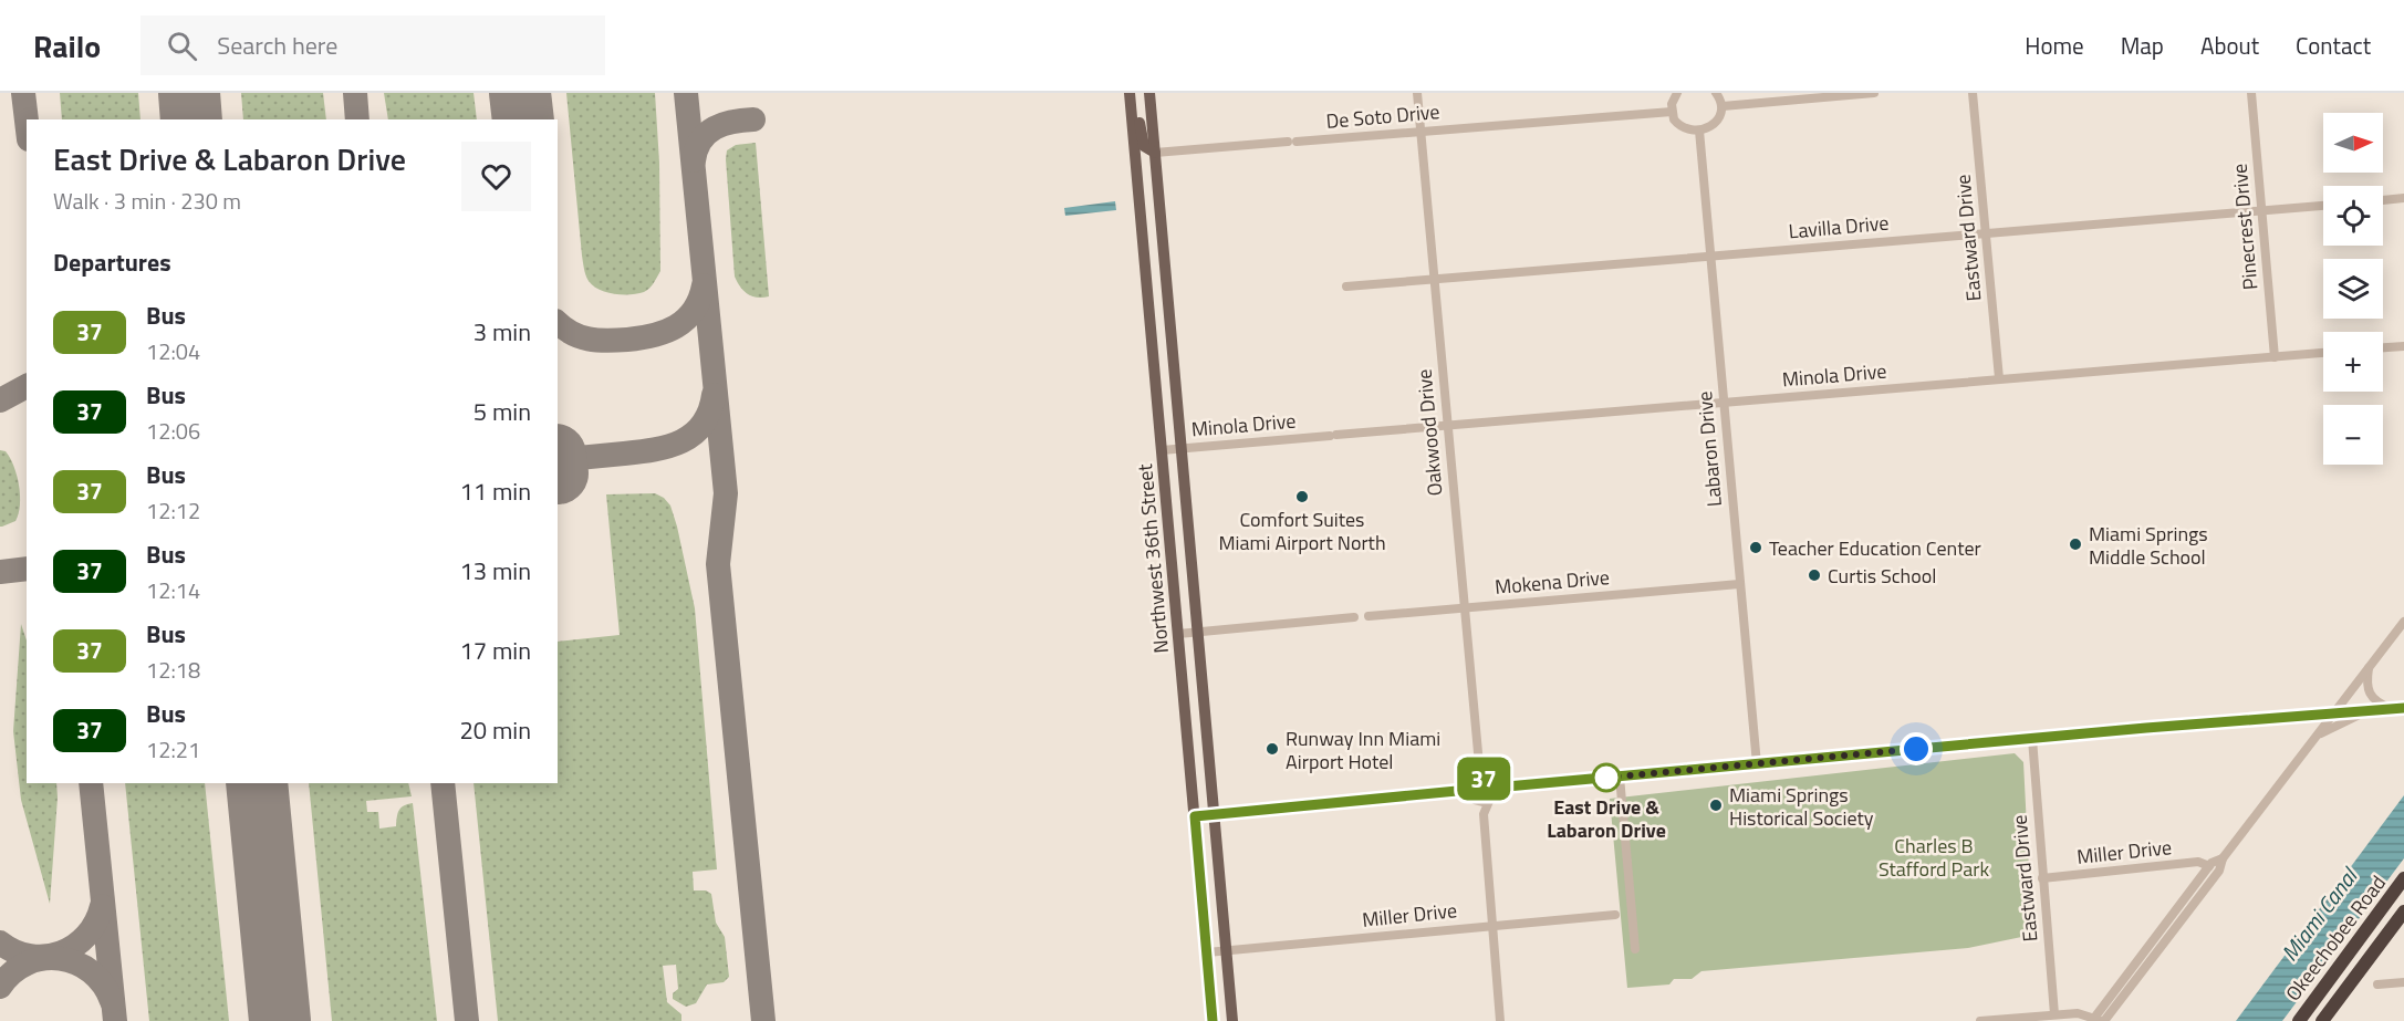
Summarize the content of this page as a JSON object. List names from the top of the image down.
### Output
{
  "streets": {
    "highway": ["Okeechobee Road"],
    "main road": ["Northwest 36th Street"],
    "street": [
      "De Soto Drive",
      "Lavilla Drive",
      "Pinecrest Drive",
      "Eastward Drive",
      "Minola Drive",
      "Oakwood Drive",
      "Labaron Drive",
      "Mokena Drive",
      "Miller Drive"
    ]
  },
  "crossings": [
    ["De Soto Drive", "Oakwood Drive"],
    ["De Soto Drive", "Northwest 36th Street"],
    ["Lavilla Drive", "Pinecrest Drive"],
    ["Lavilla Drive", "Eastward Drive"],
    ["Lavilla Drive", "Oakwood Drive"],
    ["Lavilla Drive", "Labaron Drive"],
    ["Pinecrest Drive", "Minola Drive"],
    ["Eastward Drive", "Minola Drive"],
    ["Eastward Drive", "Miller Drive"],
    ["Minola Drive", "Oakwood Drive"],
    ["Minola Drive", "Labaron Drive"],
    ["Minola Drive", "Northwest 36th Street"],
    ["Oakwood Drive", "Mokena Drive"],
    ["Labaron Drive", "Mokena Drive"],
    ["Northwest 36th Street", "Miller Drive"]
  ],
  "water": ["Miami Canal"],
  "parks": ["Charles B Stafford Park"],
  "places": [
    "Comfort Suites Miami Airport North",
    "Miami Springs Middle School",
    "Teacher Education Center",
    "Curtis School",
    "Runway Inn Miami Airport Hotel",
    "East Drive & Labaron Drive",
    "Miami Springs Historical Society"
  ],
  "lines": ["bus line 37"],
  "north": "right",
  "page": {
    "header": "Railo",
    "search": "Search here",
    "nav": [
      "Home",
      "Map",
      "About",
      "Contact"
    ],
    "on_map": "37",
    "map_buttons": ["+", "−"],
    "heading": [
      ["East Drive & Labaron Drive", "Walk · 3 min · 230 m"],
      "Departures"
    ],
    "list": [
      {
        "mark": "37",
        "name": "Bus",
        "note": "12:04",
        "value": "3 min"
      },
      {
        "mark": "37",
        "name": "Bus",
        "note": "12:06",
        "value": "5 min"
      },
      {
        "mark": "37",
        "name": "Bus",
        "note": "12:12",
        "value": "11 min"
      },
      {
        "mark": "37",
        "name": "Bus",
        "note": "12:14",
        "value": "13 min"
      },
      {
        "mark": "37",
        "name": "Bus",
        "note": "12:18",
        "value": "17 min"
      },
      {
        "mark": "37",
        "name": "Bus",
        "note": "12:21",
        "value": "20 min"
      }
    ]
  }
}
